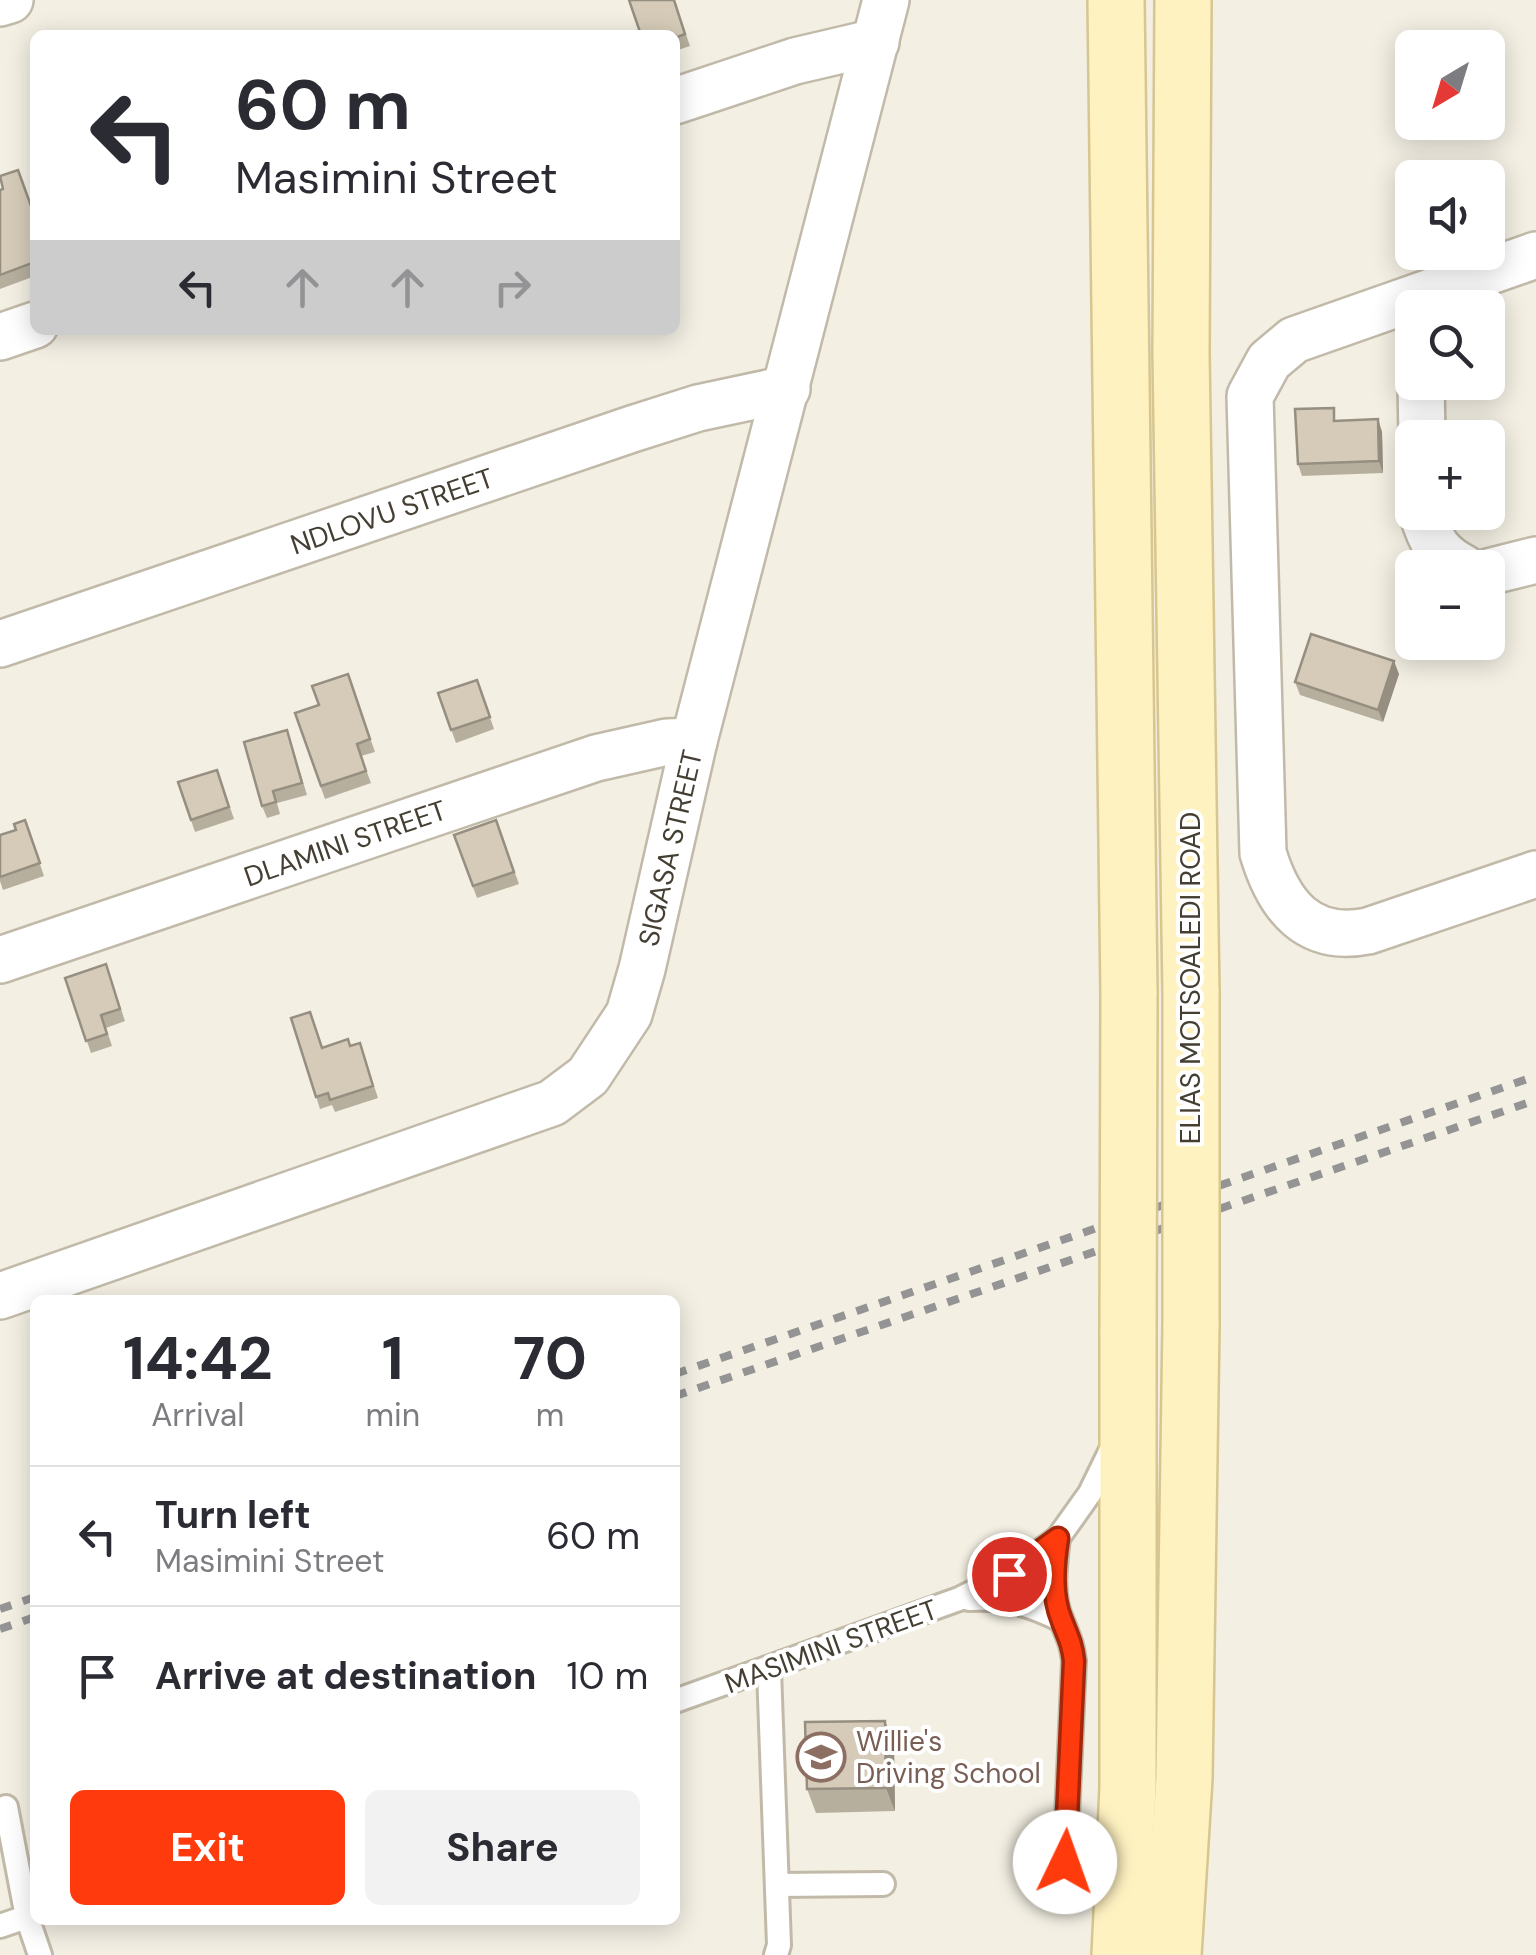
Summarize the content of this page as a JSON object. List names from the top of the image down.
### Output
{
  "streets": {
    "main road": ["ELIAS MOTSOALEDI ROAD"],
    "street": ["NDLOVU STREET", "DLAMINI STREET", "SIGASA STREET"],
    "lane": ["MASIMINI STREET"]
  },
  "crossings": [
    ["NDLOVU STREET", "SIGASA STREET"],
    ["DLAMINI STREET", "SIGASA STREET"]
  ],
  "places": {
    "school or university": ["Willie's Driving School"]
  },
  "north": "bottom left",
  "page": {
    "map_buttons": ["+", "−"],
    "turn": ["60 m", "Masimini Street"],
    "eta": [
      "14:42",
      "Arrival",
      "1",
      "min",
      "70",
      "m"
    ],
    "list": [
      {
        "name": "Turn left",
        "note": "Masimini Street",
        "value": "60 m"
      },
      {
        "name": "Arrive at destination",
        "value": "10 m"
      }
    ],
    "buttons": ["Exit", "Share"]
  }
}
